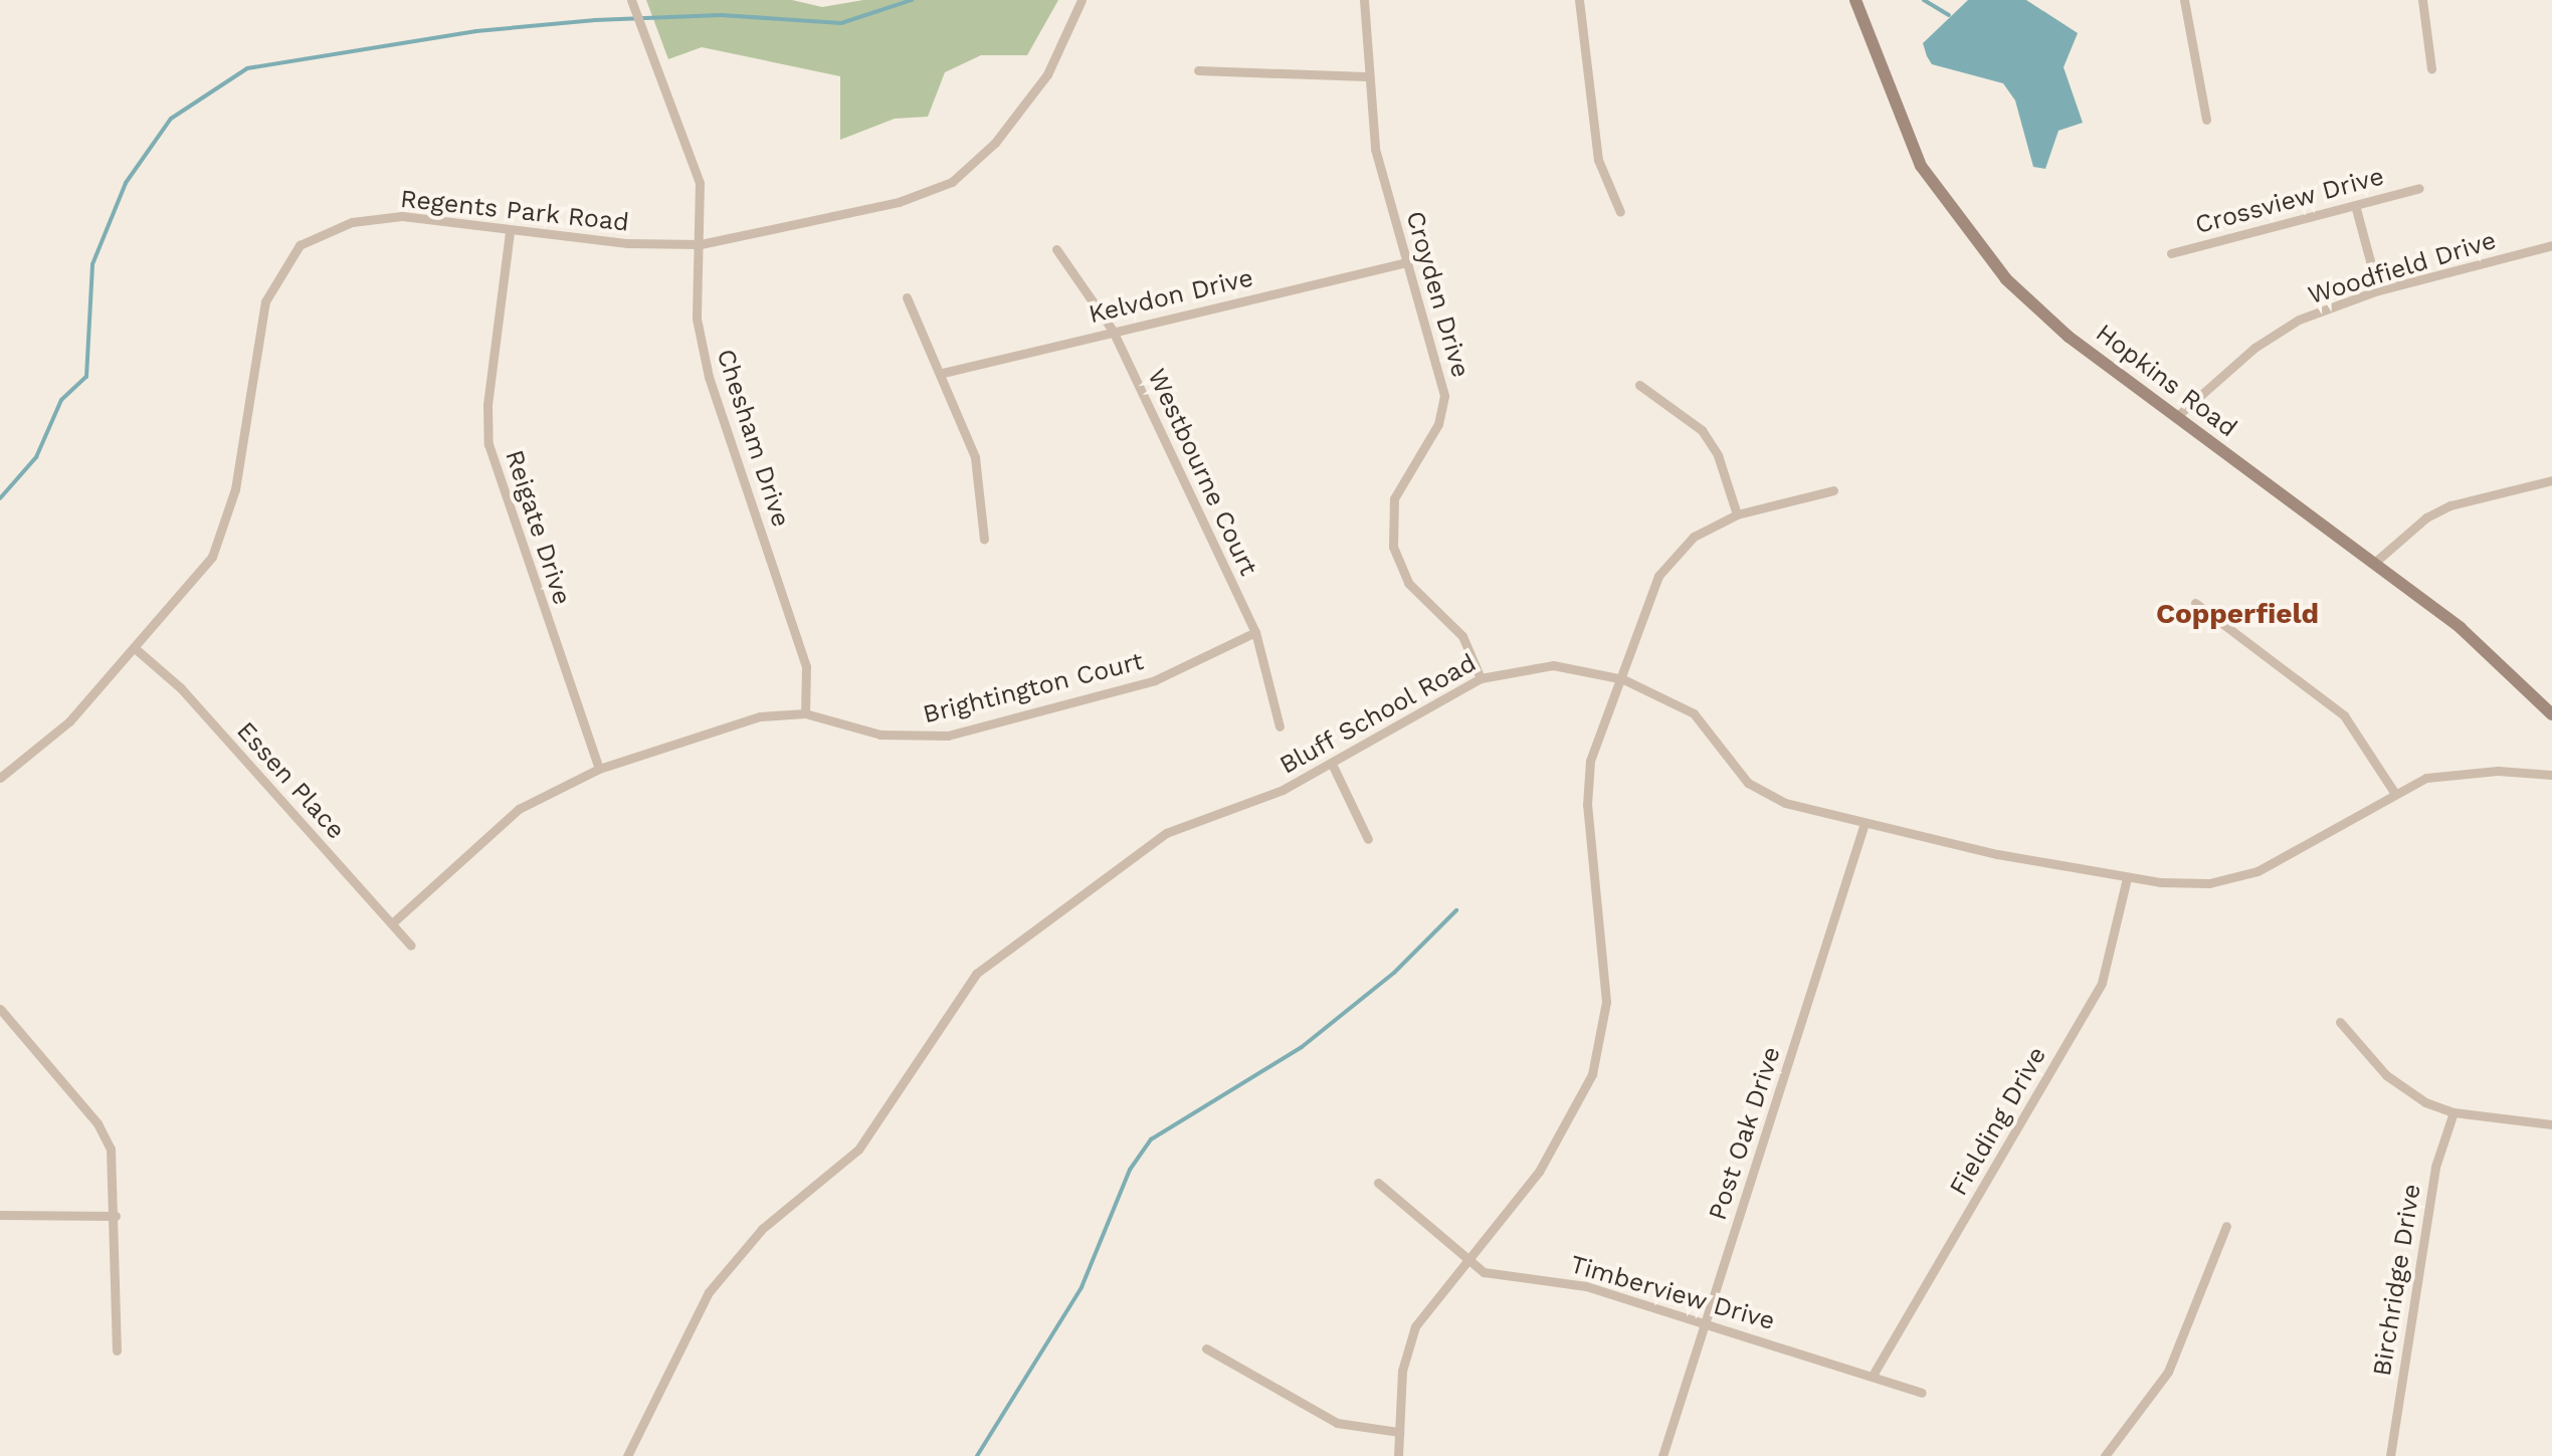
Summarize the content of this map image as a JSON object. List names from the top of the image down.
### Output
{
  "streets": {
    "main road": ["Hopkins Road"],
    "street": [
      "Crossview Drive",
      "Regents Park Road",
      "Woodfield Drive",
      "Croyden Drive",
      "Kelvdon Drive",
      "Chesham Drive",
      "Westbourne Court",
      "Reigate Drive",
      "Brightington Court",
      "Bluff School Road",
      "Essen Place",
      "Fielding Drive",
      "Post Oak Drive",
      "Birchridge Drive",
      "Timberview Drive"
    ]
  },
  "crossings": [
    ["Regents Park Road", "Chesham Drive"],
    ["Regents Park Road", "Reigate Drive"],
    ["Regents Park Road", "Essen Place"],
    ["Woodfield Drive", "Hopkins Road"],
    ["Croyden Drive", "Kelvdon Drive"],
    ["Croyden Drive", "Bluff School Road"],
    ["Kelvdon Drive", "Westbourne Court"],
    ["Chesham Drive", "Brightington Court"],
    ["Westbourne Court", "Brightington Court"],
    ["Reigate Drive", "Brightington Court"],
    ["Brightington Court", "Essen Place"],
    ["Bluff School Road", "Fielding Drive"],
    ["Bluff School Road", "Post Oak Drive"],
    ["Fielding Drive", "Timberview Drive"],
    ["Post Oak Drive", "Timberview Drive"]
  ],
  "districts": ["Copperfield"]
}
